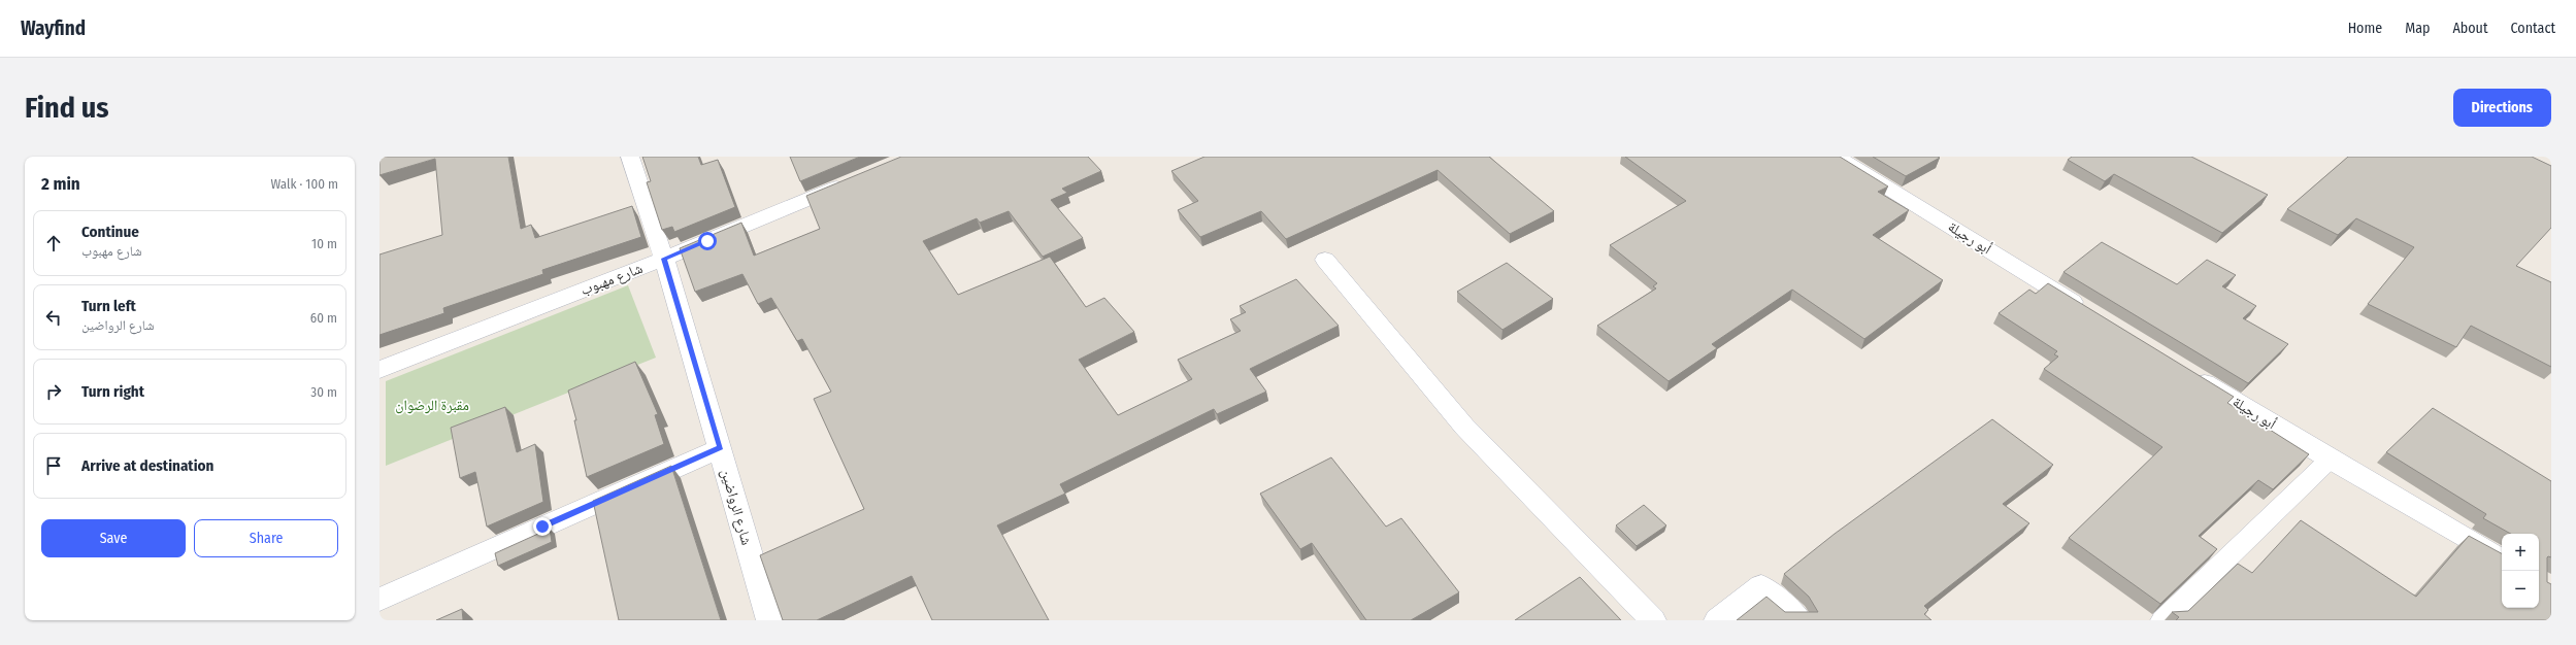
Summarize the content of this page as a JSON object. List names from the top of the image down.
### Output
{
  "streets": {
    "street": ["أبو رجيلة", "شارع مهبوب", "شارع الرواضين"]
  },
  "crossings": [
    ["شارع مهبوب", "شارع الرواضين"]
  ],
  "parks": ["مقبرة الرضوان"],
  "page": {
    "header": "Wayfind",
    "nav": [
      "Home",
      "Map",
      "About",
      "Contact"
    ],
    "buttons": [
      "Directions",
      ["Save", "Share"]
    ],
    "title": "Find us",
    "heading": ["2 min", "Walk · 100 m"],
    "list": [
      ["Continue", "شارع مهبوب", "10 m"],
      ["Turn left", "شارع الرواضين", "60 m"],
      ["Turn right", "30 m"],
      "Arrive at destination"
    ],
    "map_buttons": ["+", "−"]
  }
}
